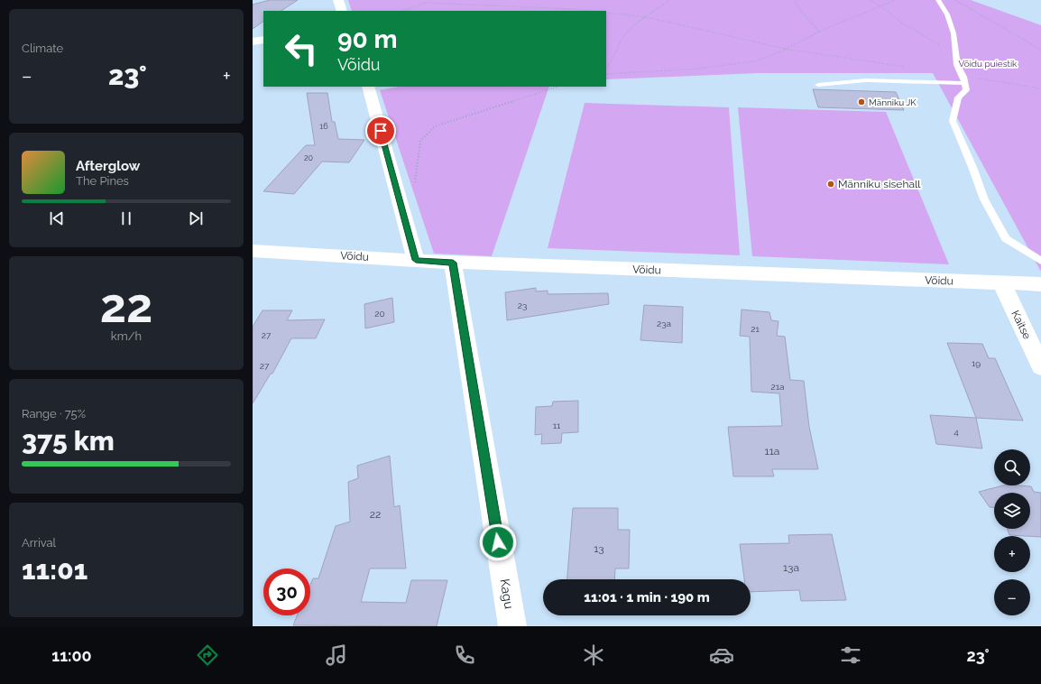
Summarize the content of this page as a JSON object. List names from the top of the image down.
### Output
{
  "streets": {
    "street": ["Võidu", "Kaitse", "Kagu"]
  },
  "crossings": [
    ["Võidu", "Kaitse"],
    ["Võidu", "Kagu"]
  ],
  "parks": ["Võidu puiestik"],
  "places": ["Männiku JK", "Männiku sisehall"],
  "house_numbers": [
    "16",
    "20",
    "23",
    "20",
    "23a",
    "21",
    "27",
    "19",
    "27",
    "21a",
    "11",
    "4",
    "11a",
    "22",
    "13",
    "13a"
  ],
  "page": {
    "tile": [
      "Climate",
      ["22", "km/h"],
      ["Range · 75%", "375 km"],
      ["Arrival", "11:01"]
    ],
    "turn": ["90 m", "Võidu"],
    "heat": ["−", "23°", "+"],
    "song": ["Afterglow", "The Pines"],
    "map_buttons": ["+", "−"],
    "limit": "30",
    "trip": "11:01 · 1 min · 190 m",
    "tabs": ["11:00", "23°"]
  }
}
